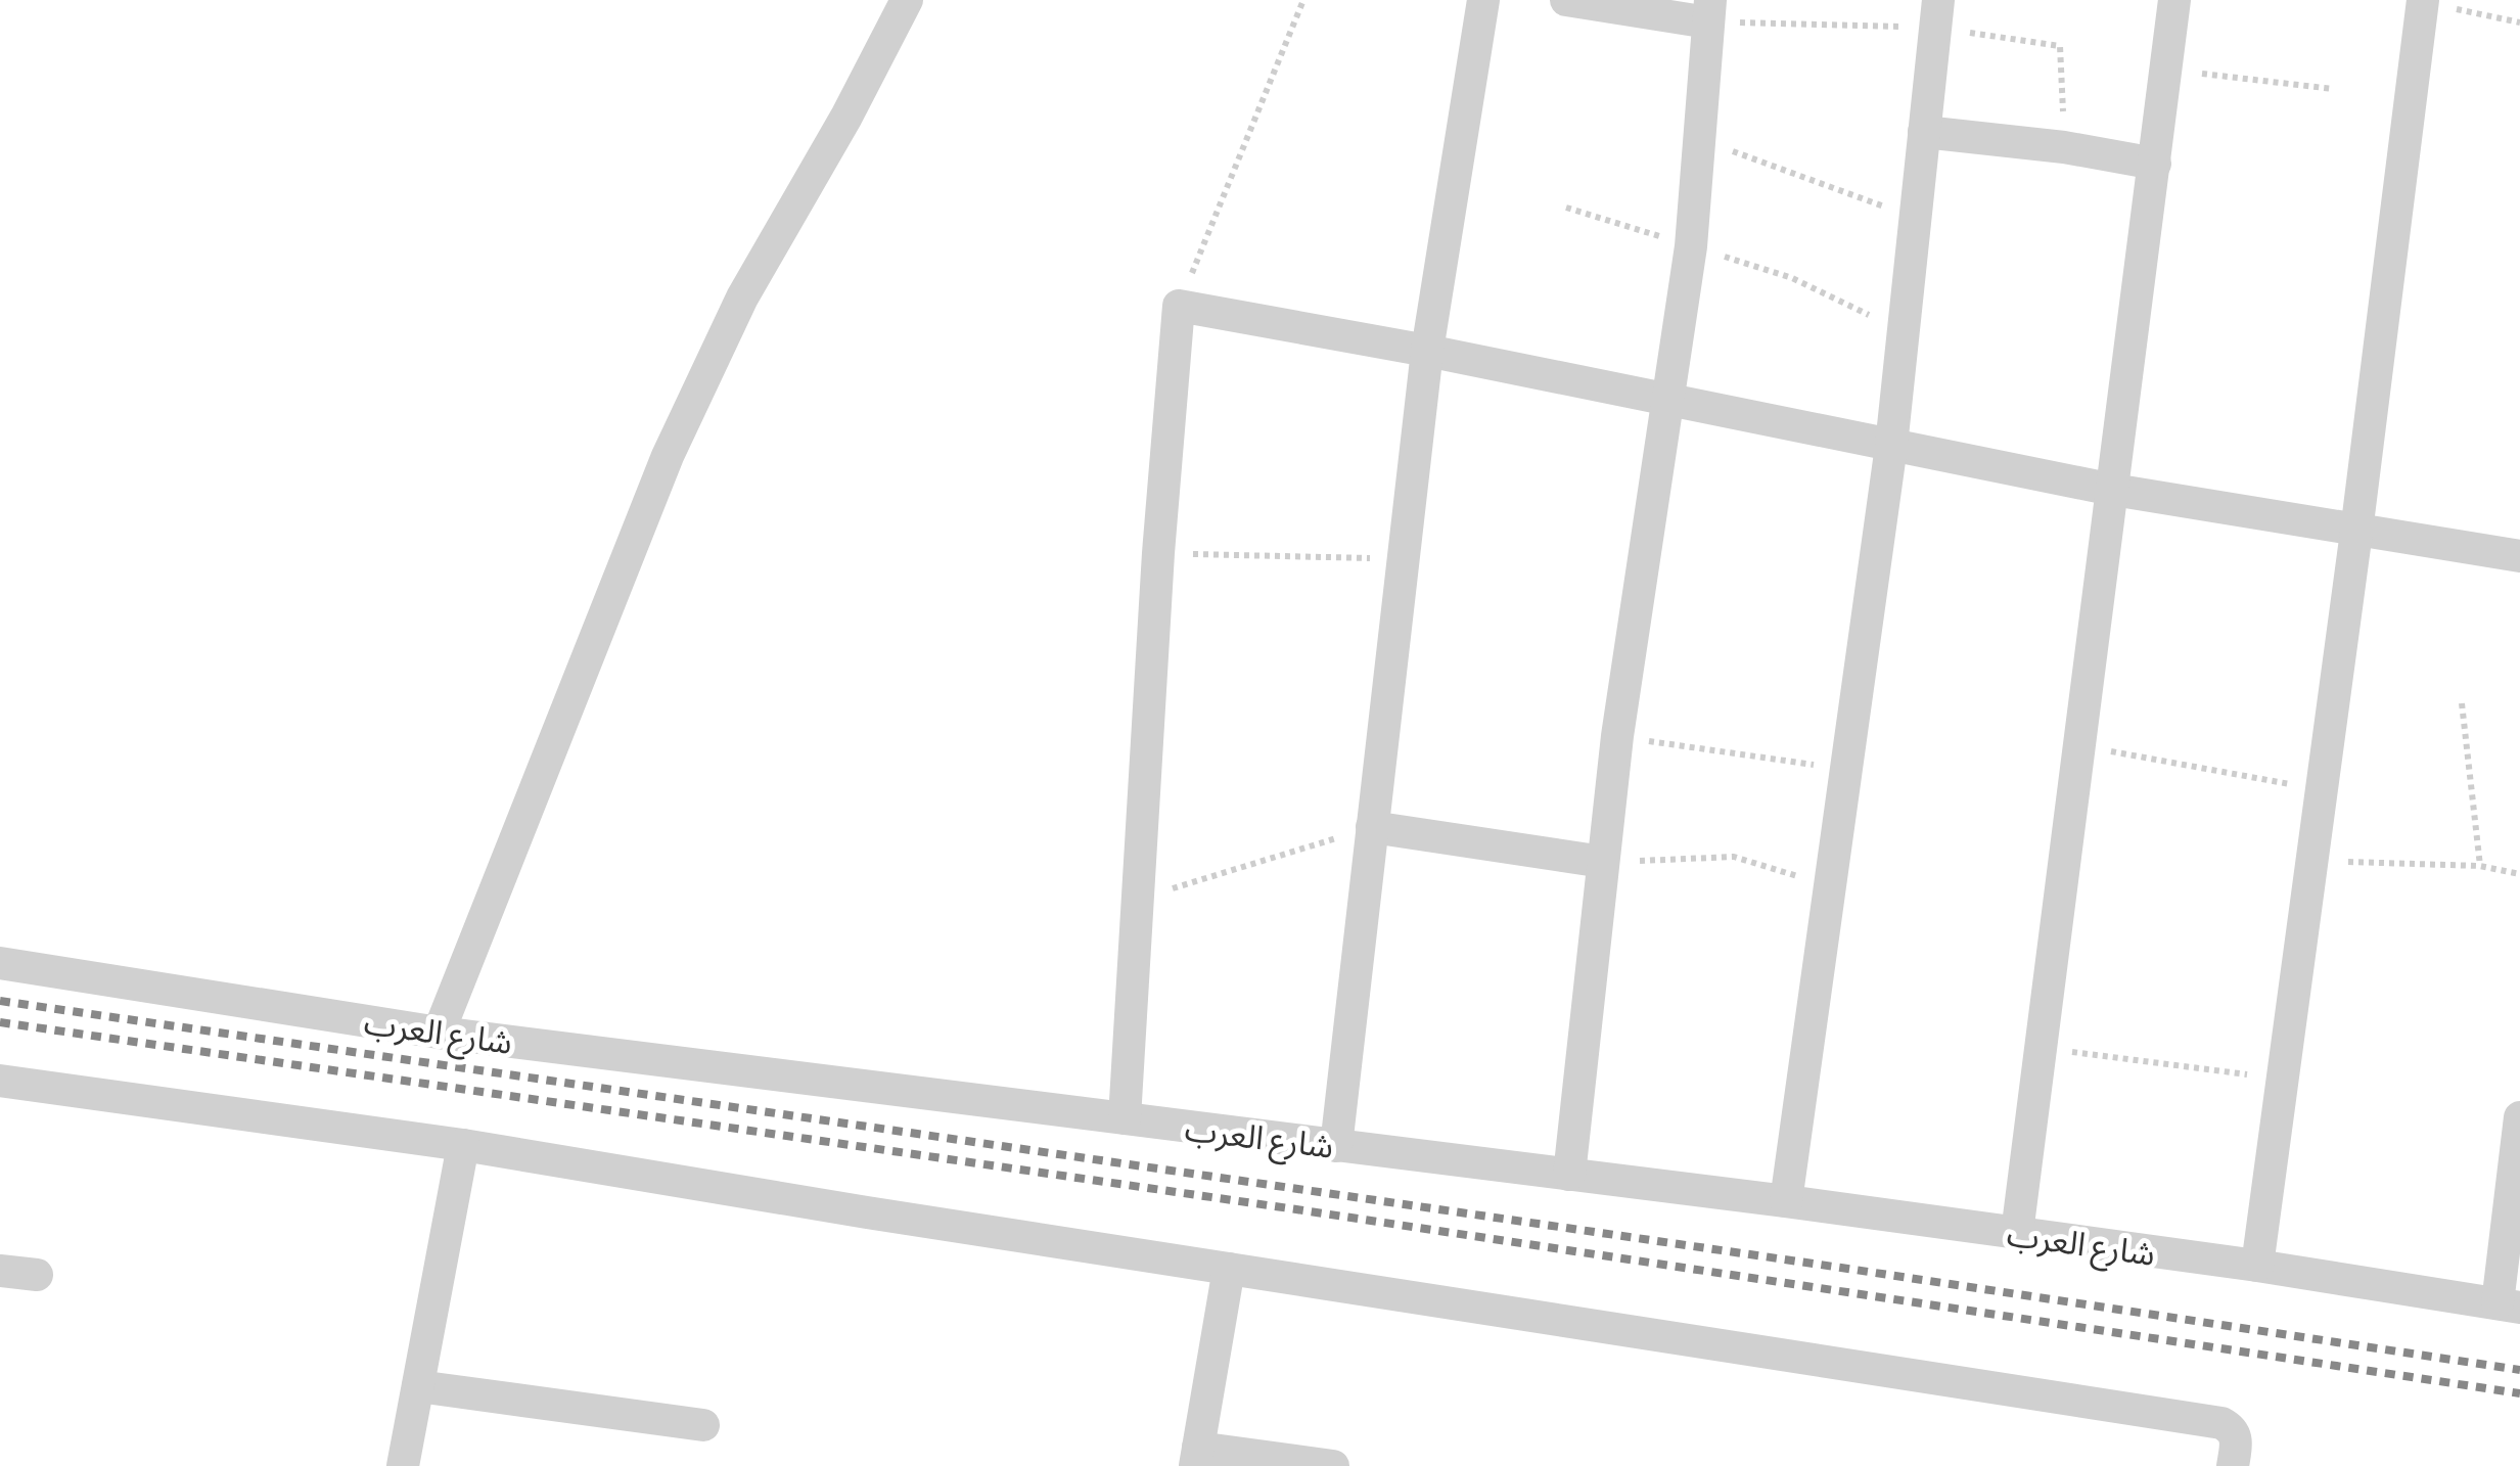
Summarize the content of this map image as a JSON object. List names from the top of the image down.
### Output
{
  "streets": {
    "street": ["شارع العرب"]
  }
}
